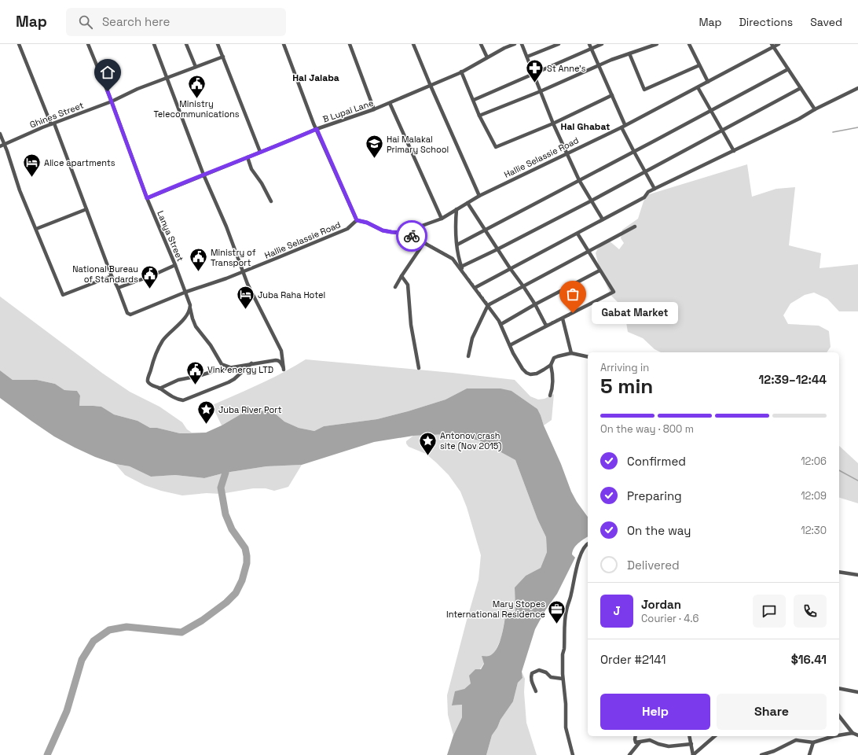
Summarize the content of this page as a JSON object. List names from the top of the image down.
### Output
{
  "streets": {
    "street": [
      "B Lupai Lane",
      "Ghines Street",
      "Hallie Selassie Road",
      "Lanya Street"
    ]
  },
  "crossings": [
    ["B Lupai Lane", "Lanya Street"],
    ["Ghines Street", "Hallie Selassie Road"],
    ["Ghines Street", "Lanya Street"],
    ["Hallie Selassie Road", "Lanya Street"]
  ],
  "districts": ["Hai Jalaba", "Hai Ghabat"],
  "places": {
    "pharmacy": ["St Anne's"],
    "public building": [
      "Ministry Telecommunications",
      "Ministry of Transport",
      "National Bureau of Standards",
      "Vink energy LTD"
    ],
    "school or university": ["Hai Malakal Primary School"],
    "hotel": ["Alice apartments", "Juba Raha Hotel"],
    "other": ["Gabat Market"],
    "place": ["Juba River Port", "Antonov crash site (Nov 2015)"],
    "office": ["Mary Stopes International Residence"]
  },
  "page": {
    "header": "Map",
    "search": "Search here",
    "nav": ["Map", "Directions", "Saved"],
    "bubble": "Gabat Market",
    "heading": ["5 min", "Arriving in", "12:39–12:44"],
    "panel": [
      "Jordan",
      "Courier · 4.6",
      "Order #2141",
      "$16.41"
    ],
    "bar": "On the way · 800 m",
    "list": [
      ["Confirmed", "12:06"],
      ["Preparing", "12:09"],
      ["On the way", "12:30"],
      "Delivered"
    ],
    "round": "J",
    "buttons": ["Help", "Share"]
  }
}
